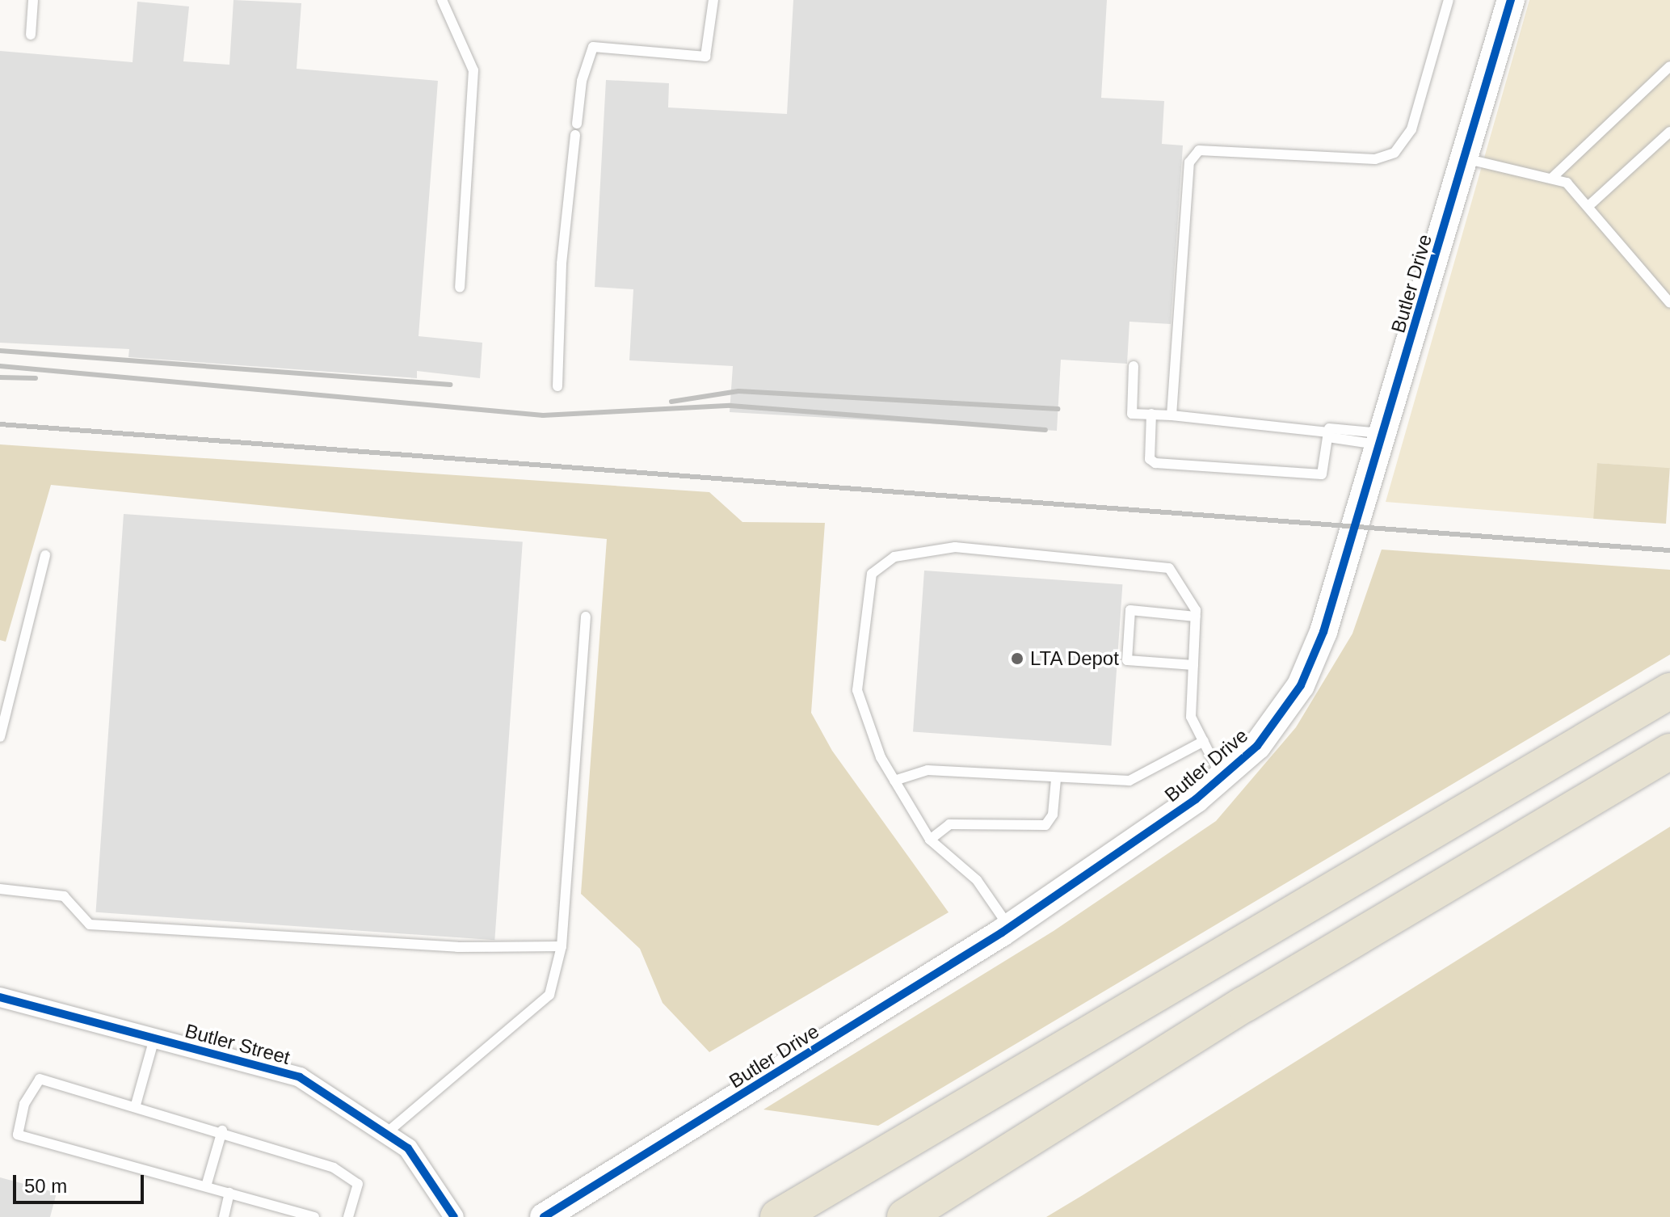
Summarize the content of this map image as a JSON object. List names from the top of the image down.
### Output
{
  "streets": {
    "street": ["Butler Drive", "Butler Street"]
  },
  "places": ["LTA Depot"],
  "scale_bar": "50 m"
}
